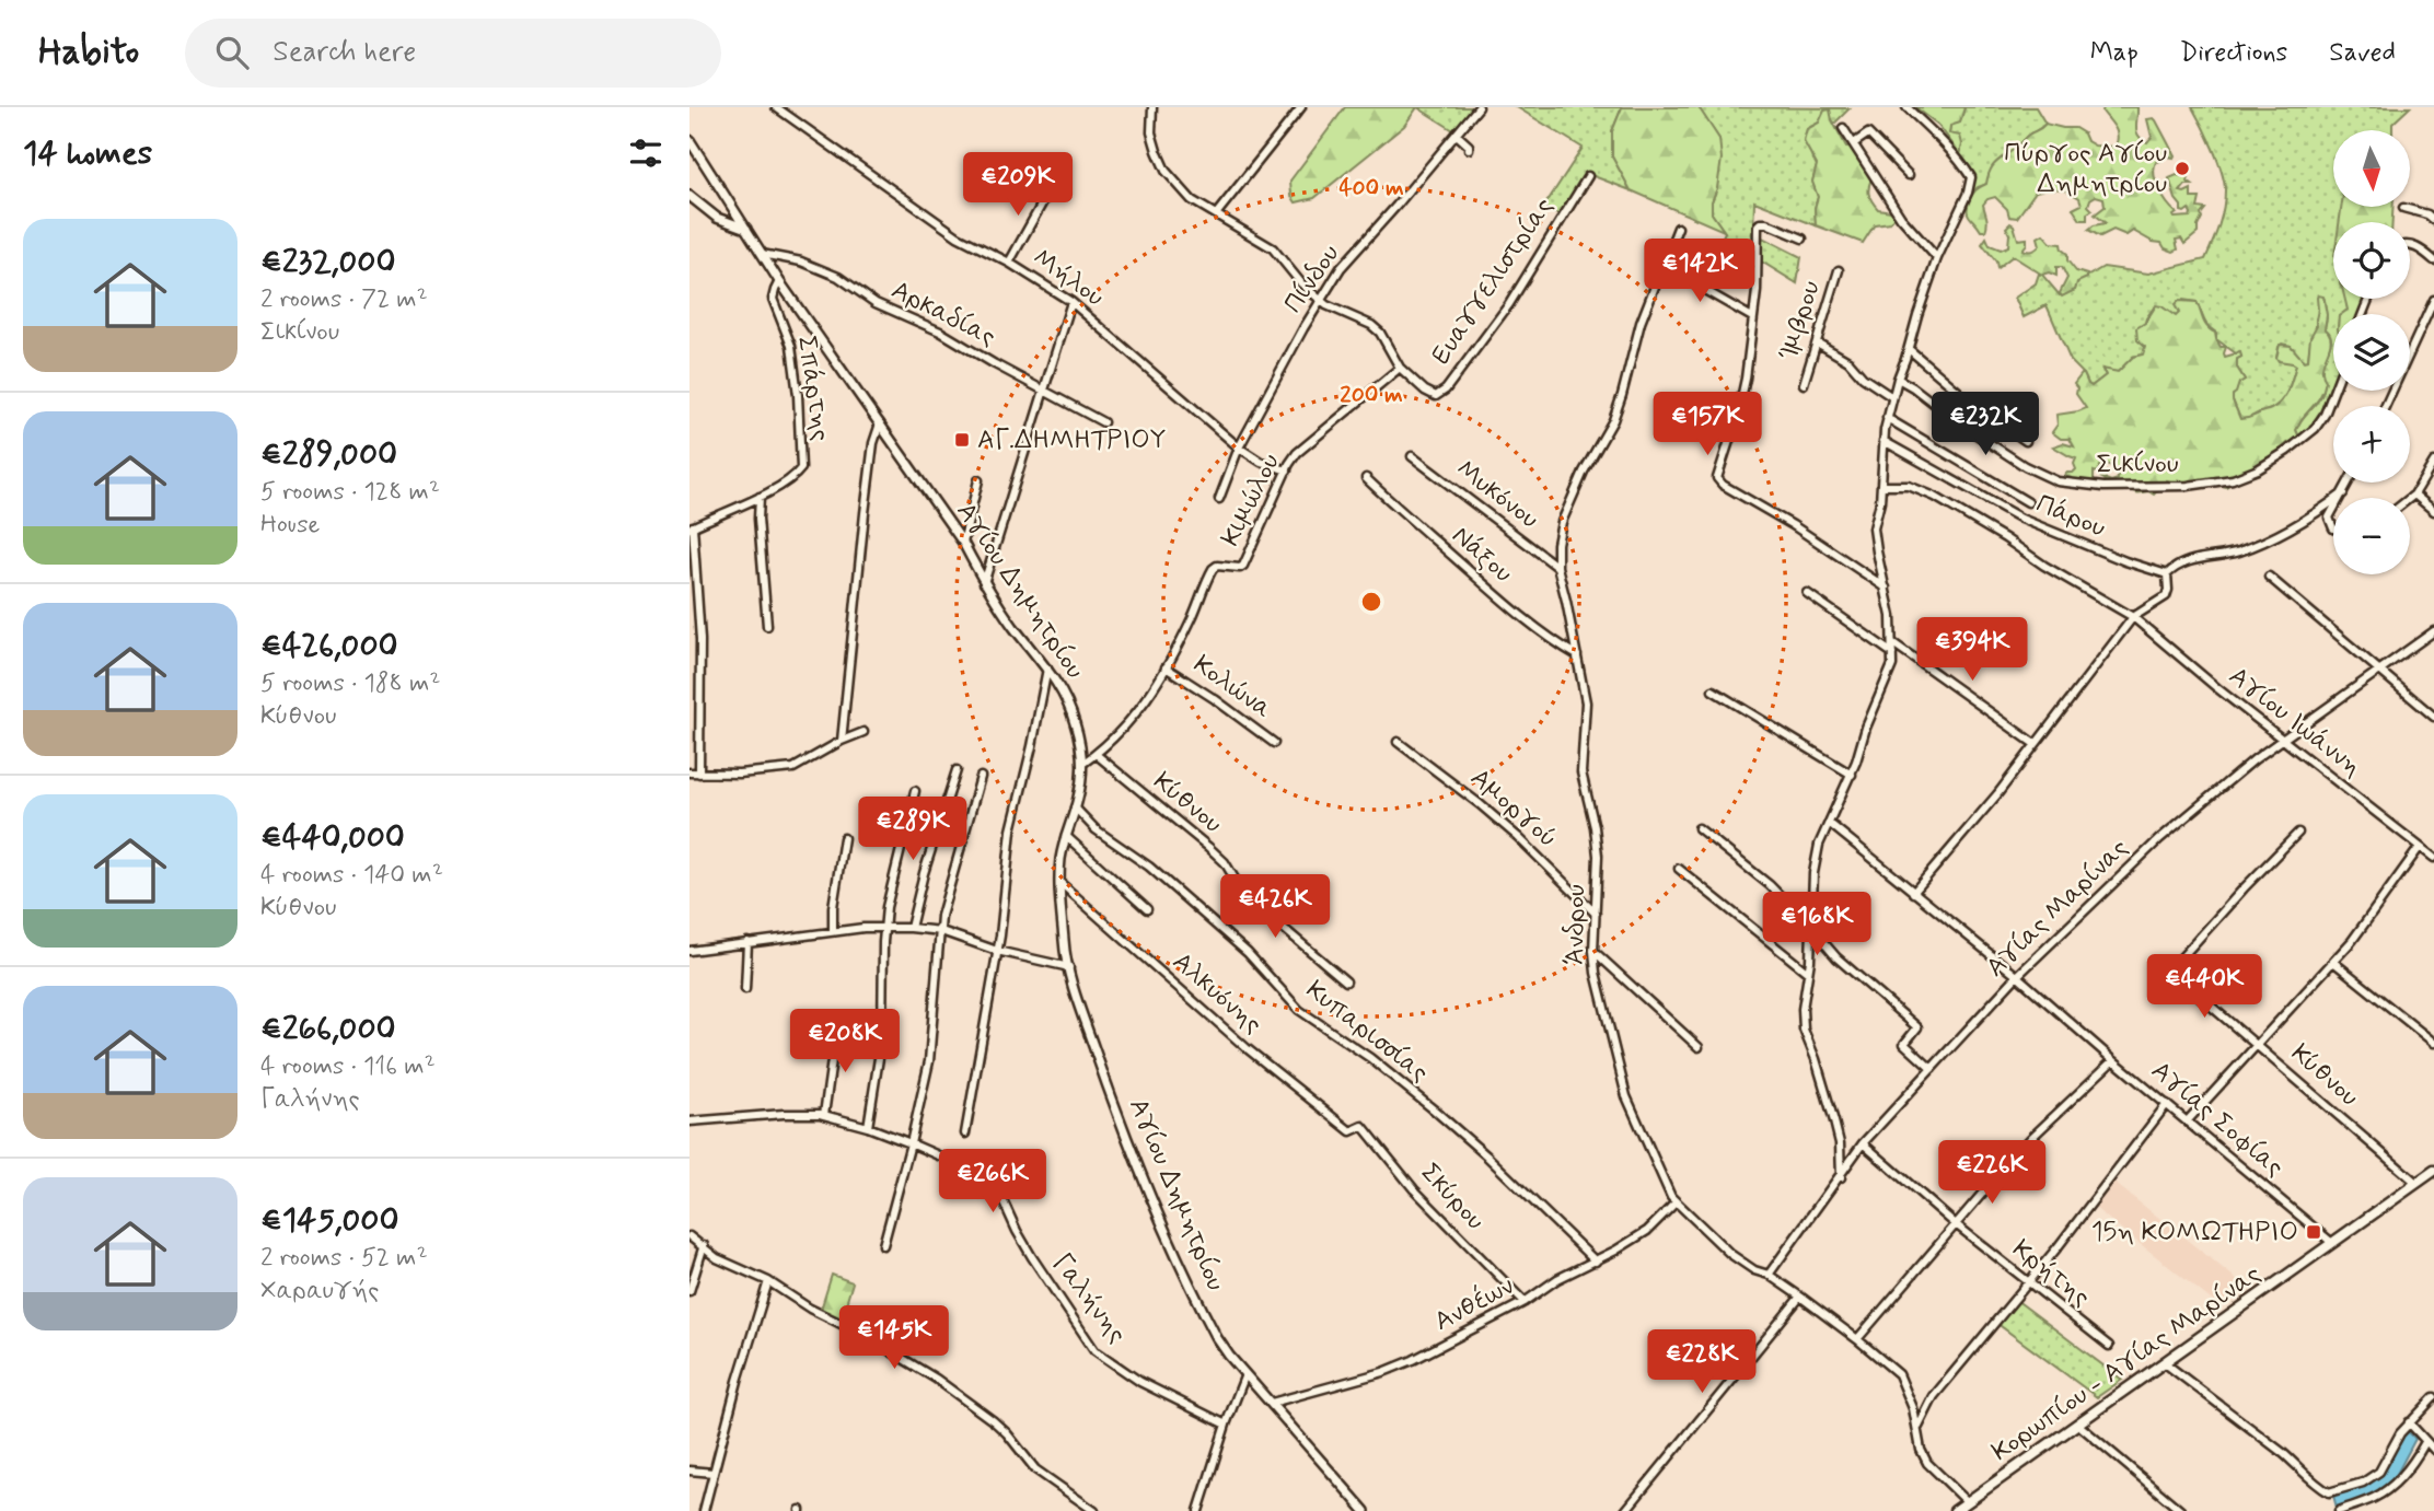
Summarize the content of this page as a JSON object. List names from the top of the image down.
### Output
{
  "streets": {
    "main road": ["Κορωπίου - Αγίας Μαρίνας"],
    "street": [
      "Μήλου",
      "Πίνδου",
      "Ευαγγελιστρίας",
      "Αρκαδίας",
      "Ίμβρου",
      "Σπάρτης",
      "Σικίνου",
      "Μυκόνου",
      "Κιμώλου",
      "Πάρου",
      "Νάξου",
      "Αγίου Δημητρίου",
      "Κολώνα",
      "Αγίου Ιωάννη",
      "Κύθνου",
      "Αμοργού",
      "Αγίας Μαρίνας",
      "Άνδρου",
      "Αλκυόνης",
      "Κυπαρισσίας",
      "Αγίας Σοφίας",
      "Σκύρου",
      "Κρήτης",
      "Γαλήνης",
      "Ανθέων"
    ]
  },
  "crossings": [
    ["Μήλου", "Πίνδου"],
    ["Μήλου", "Κιμώλου"],
    ["Πίνδου", "Ευαγγελιστρίας"],
    ["Ευαγγελιστρίας", "Κιμώλου"],
    ["Αρκαδίας", "Αγίου Δημητρίου"],
    ["Σπάρτης", "Αγίου Δημητρίου"],
    ["Μυκόνου", "Άνδρου"],
    ["Κιμώλου", "Αγίου Δημητρίου"],
    ["Κιμώλου", "Κολώνα"],
    ["Κιμώλου", "Κύθνου"],
    ["Νάξου", "Άνδρου"],
    ["Αγίου Δημητρίου", "Αλκυόνης"],
    ["Αγίου Δημητρίου", "Κυπαρισσίας"],
    ["Αγίου Δημητρίου", "Ανθέων"],
    ["Αγίου Ιωάννη", "Αγίας Μαρίνας"],
    ["Κύθνου", "Κορωπίου - Αγίας Μαρίνας"],
    ["Αμοργού", "Άνδρου"],
    ["Αγίας Μαρίνας", "Άνδρου"],
    ["Αγίας Μαρίνας", "Αγίας Σοφίας"],
    ["Αγίας Μαρίνας", "Κρήτης"],
    ["Άνδρου", "Ανθέων"],
    ["Άνδρου", "Κορωπίου - Αγίας Μαρίνας"],
    ["Αλκυόνης", "Σκύρου"],
    ["Κυπαρισσίας", "Ανθέων"],
    ["Αγίας Σοφίας", "Κορωπίου - Αγίας Μαρίνας"],
    ["Σκύρου", "Ανθέων"]
  ],
  "places": {
    "other": ["Πύργος Αγίου Δημητρίου"],
    "transit": ["ΑΓ.ΔΗΜΗΤΡΙΟΥ", "15η ΚΟΜΩΤΗΡΙΟ"]
  },
  "north": "bottom",
  "page": {
    "header": "Habito",
    "search": "Search here",
    "nav": ["Map", "Directions", "Saved"],
    "heading": "14 homes",
    "map_buttons": ["+", "−"],
    "price": [
      "€209K",
      "€142K",
      "€157K",
      "€232K",
      "€394K",
      "€289K",
      "€426K",
      "€168K",
      "€440K",
      "€208K",
      "€226K",
      "€266K",
      "€145K",
      "€228K"
    ],
    "list": [
      {
        "name": "€232,000",
        "note": "2 rooms · 72 m² · Σικίνου"
      },
      {
        "name": "€289,000",
        "note": "5 rooms · 128 m² · House"
      },
      {
        "name": "€426,000",
        "note": "5 rooms · 188 m² · Κύθνου"
      },
      {
        "name": "€440,000",
        "note": "4 rooms · 140 m² · Κύθνου"
      },
      {
        "name": "€266,000",
        "note": "4 rooms · 116 m² · Γαλήνης"
      },
      {
        "name": "€145,000",
        "note": "2 rooms · 52 m² · Χαραυγής"
      }
    ]
  },
  "rings": ["400 m", "200 m"]
}
